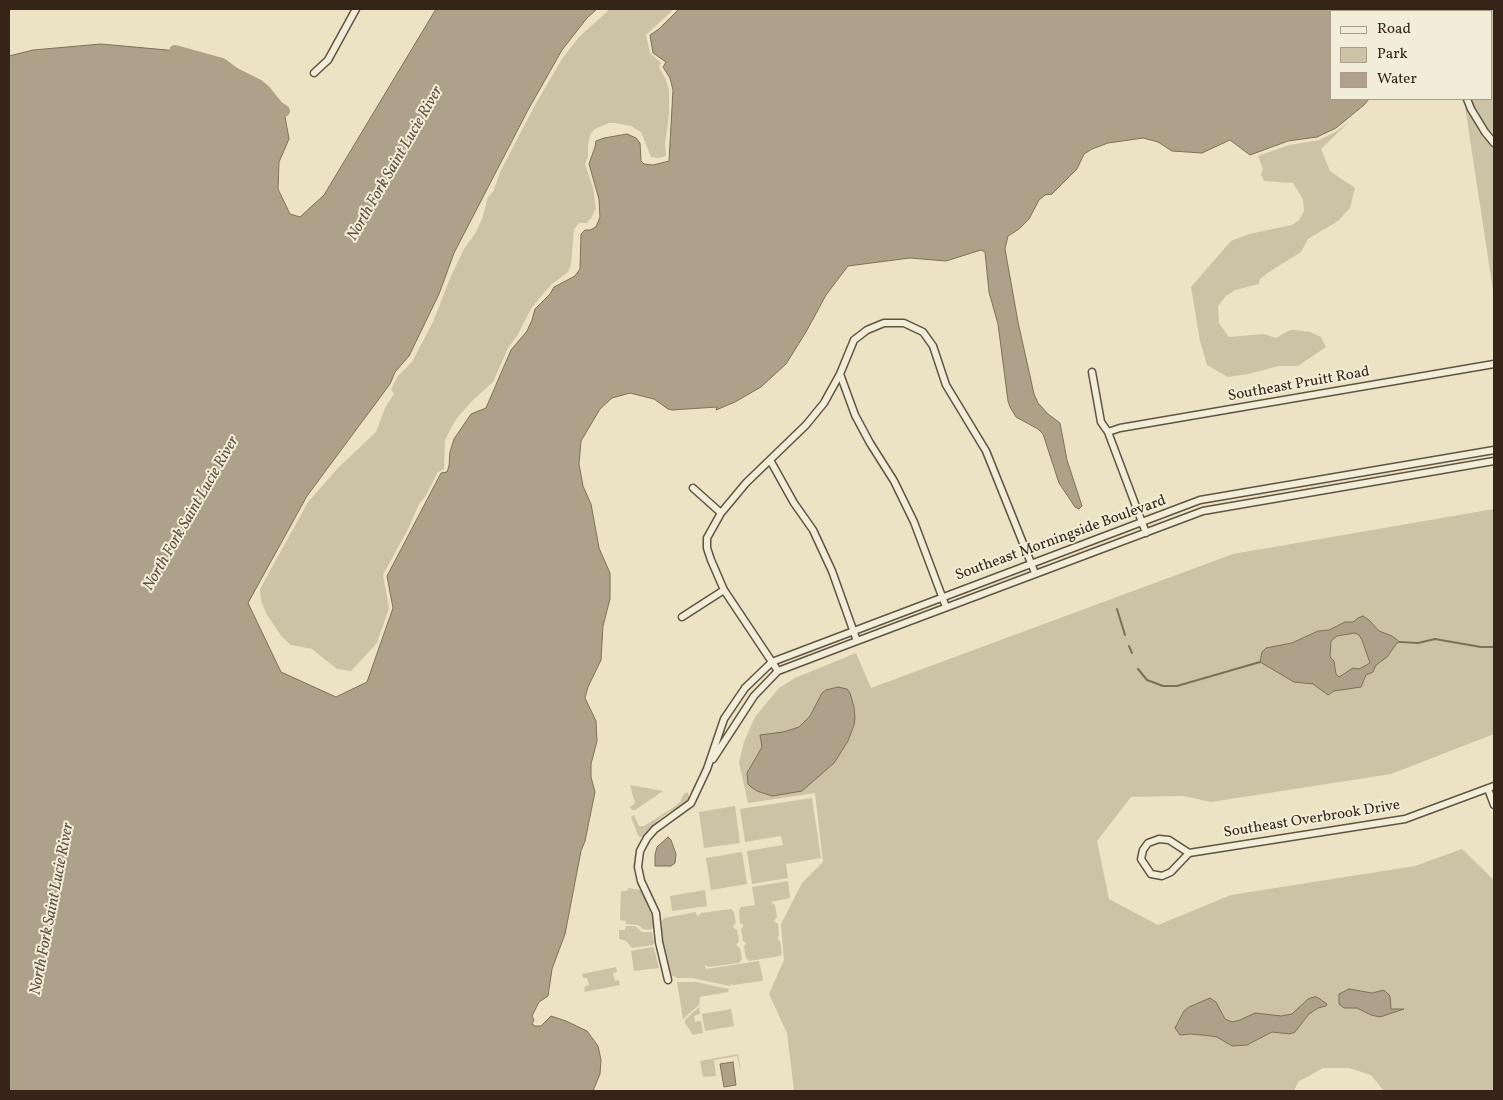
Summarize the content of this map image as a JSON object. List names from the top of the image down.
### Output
{
  "streets": {
    "street": ["Southeast Pruitt Road", "Southeast Morningside Boulevard", "Southeast Overbrook Drive"]
  },
  "water": ["North Fork Saint Lucie River"],
  "legend": ["Road", "Park", "Water"]
}
